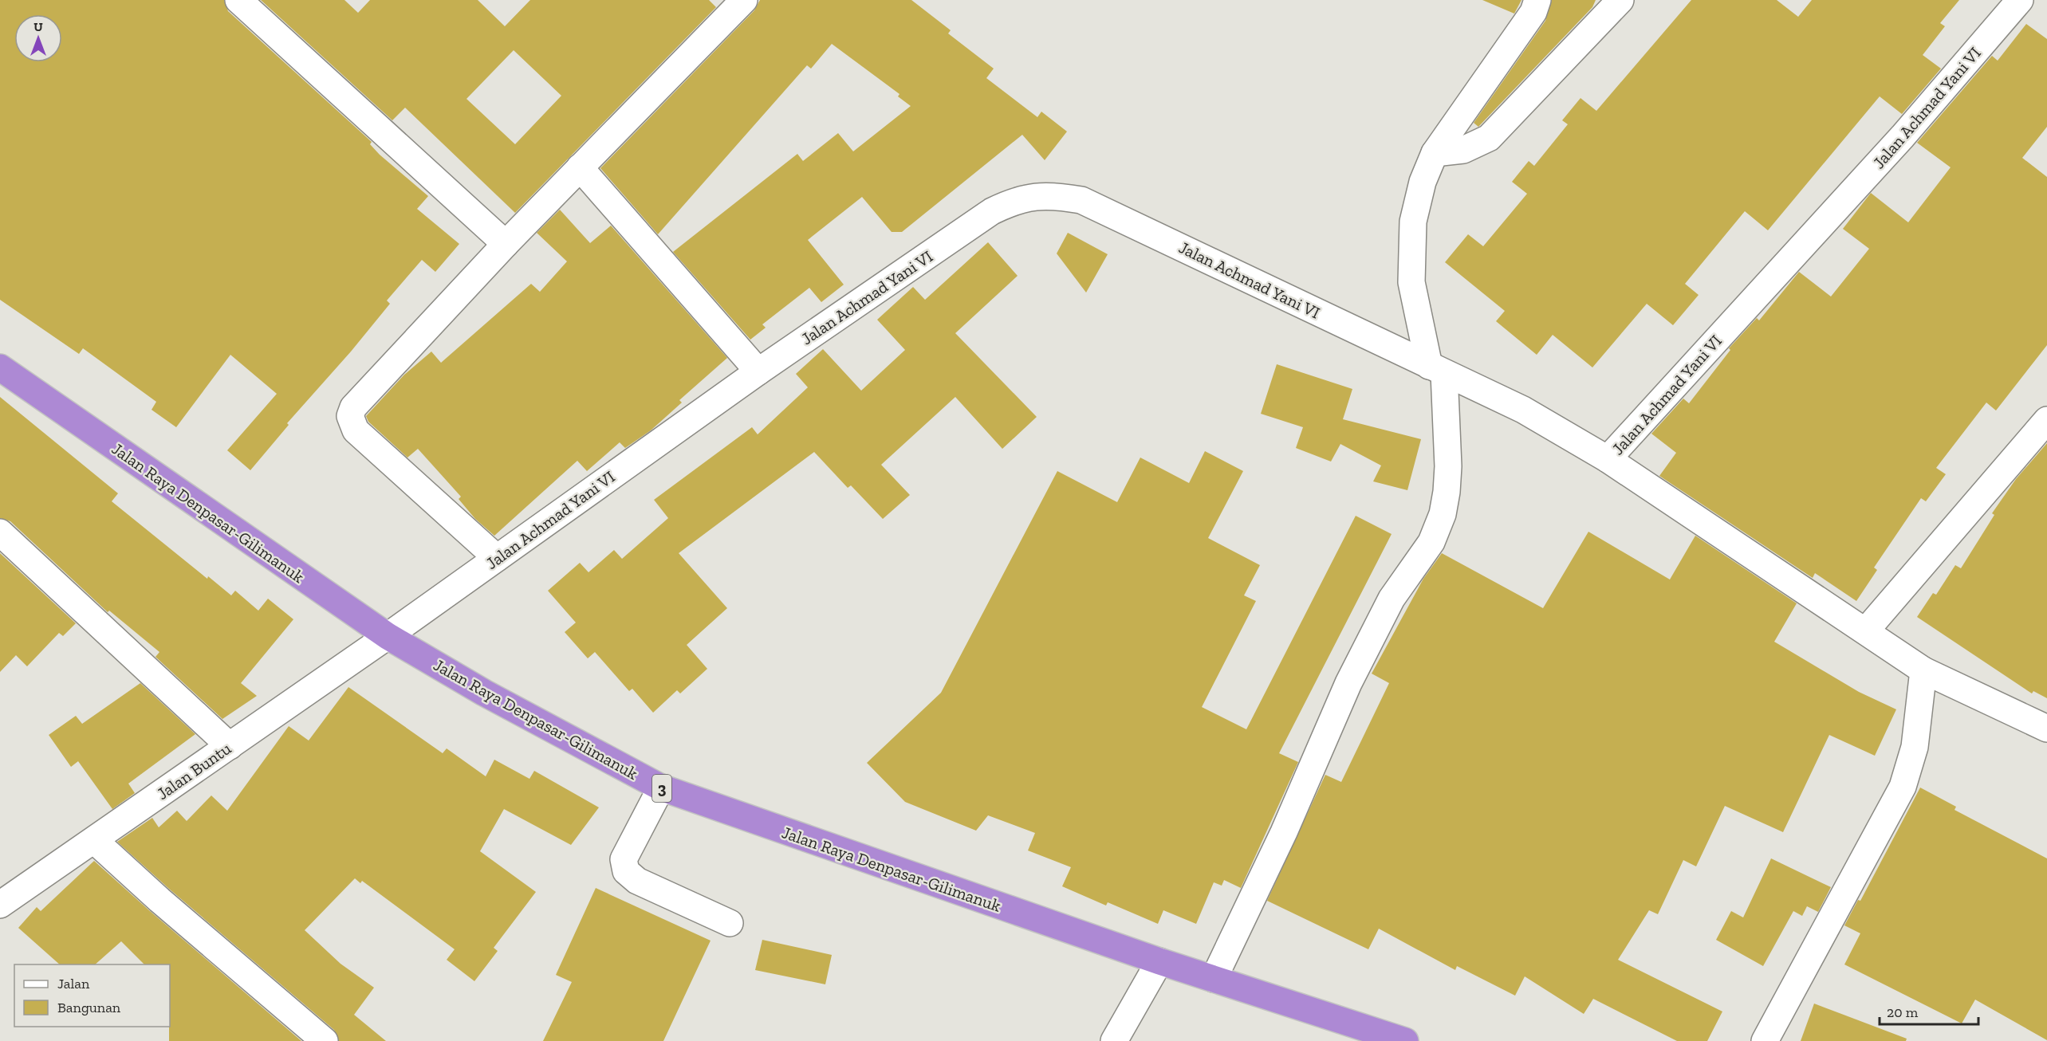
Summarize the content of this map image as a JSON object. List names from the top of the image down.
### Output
{
  "streets": {
    "highway": ["Jalan Raya Denpasar-Gilimanuk", "3"],
    "street": ["Jalan Achmad Yani VI", "Jalan Buntu"]
  },
  "crossings": [
    ["Jalan Achmad Yani VI", "Jalan Raya Denpasar-Gilimanuk"],
    ["Jalan Achmad Yani VI", "Jalan Buntu"],
    ["Jalan Raya Denpasar-Gilimanuk", "Jalan Buntu"]
  ],
  "legend": ["Jalan", "Bangunan"],
  "scale_bar": "20 m",
  "north": "top"
}
